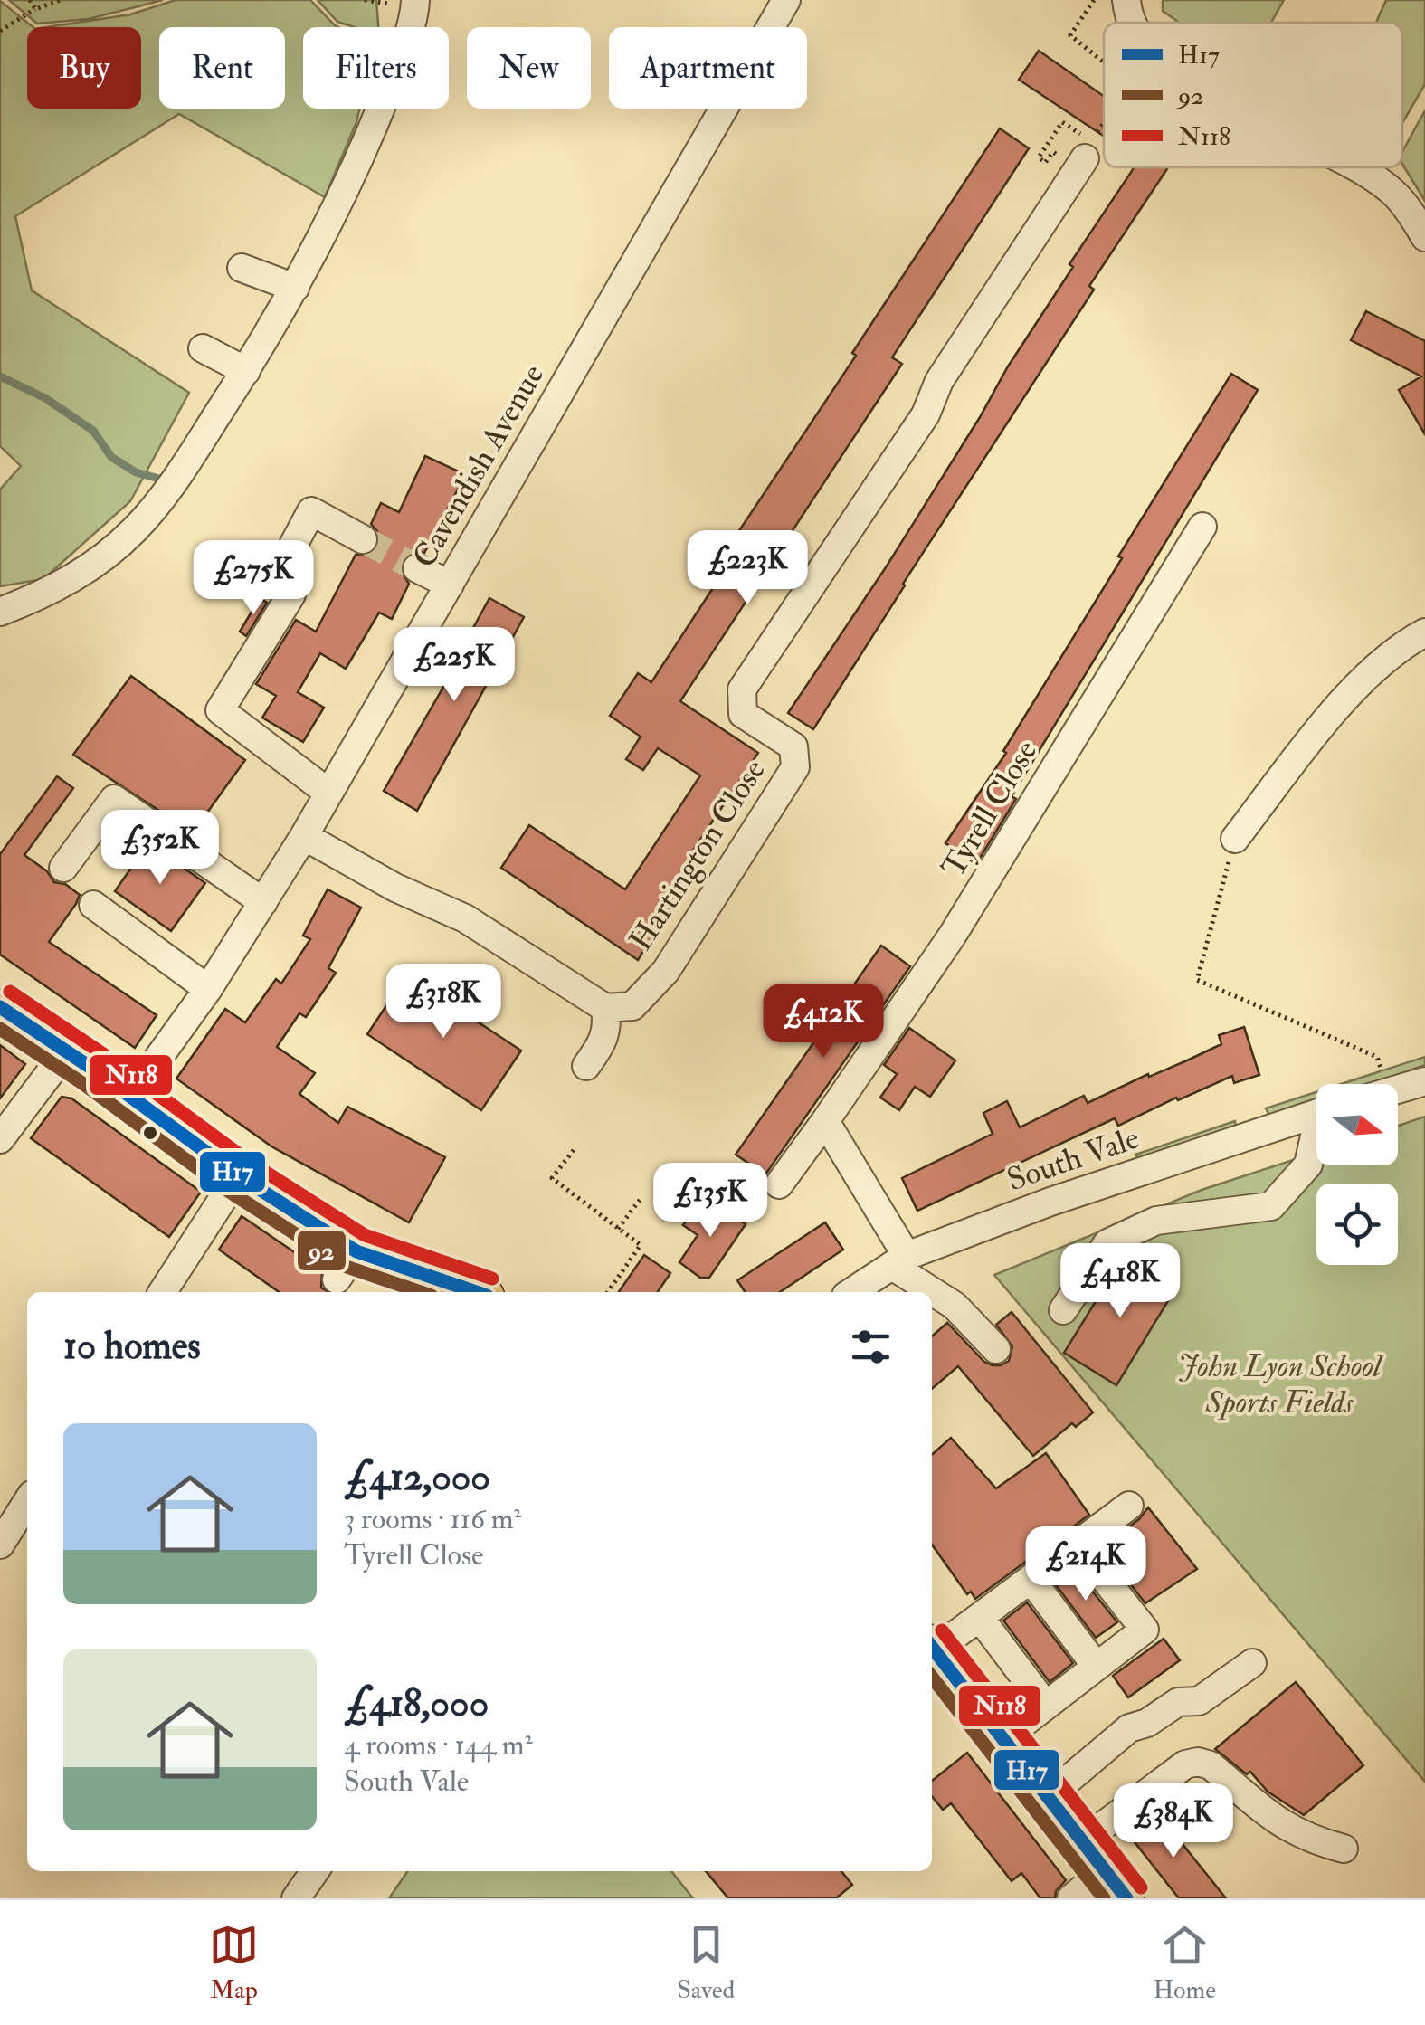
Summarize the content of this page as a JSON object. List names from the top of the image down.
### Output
{
  "streets": {
    "street": [
      "Cavendish Avenue",
      "Tyrell Close",
      "Hartington Close",
      "South Vale"
    ]
  },
  "parks": ["John Lyon School Sports Fields"],
  "lines": ["transit line N118", "transit line H17", "transit line 92"],
  "legend": ["H17", "92", "N118"],
  "north": "right",
  "page": {
    "chip": [
      "Buy",
      "Rent",
      "Filters",
      "New",
      "Apartment"
    ],
    "price": [
      "£223K",
      "£275K",
      "£225K",
      "£352K",
      "£318K",
      "£412K",
      "£135K",
      "£418K",
      "£214K",
      "£384K"
    ],
    "heading": "10 homes",
    "list": [
      {
        "name": "£412,000",
        "note": "3 rooms · 116 m² · Tyrell Close"
      },
      {
        "name": "£418,000",
        "note": "4 rooms · 144 m² · South Vale"
      }
    ],
    "tabs": ["Map", "Saved", "Home"]
  }
}
